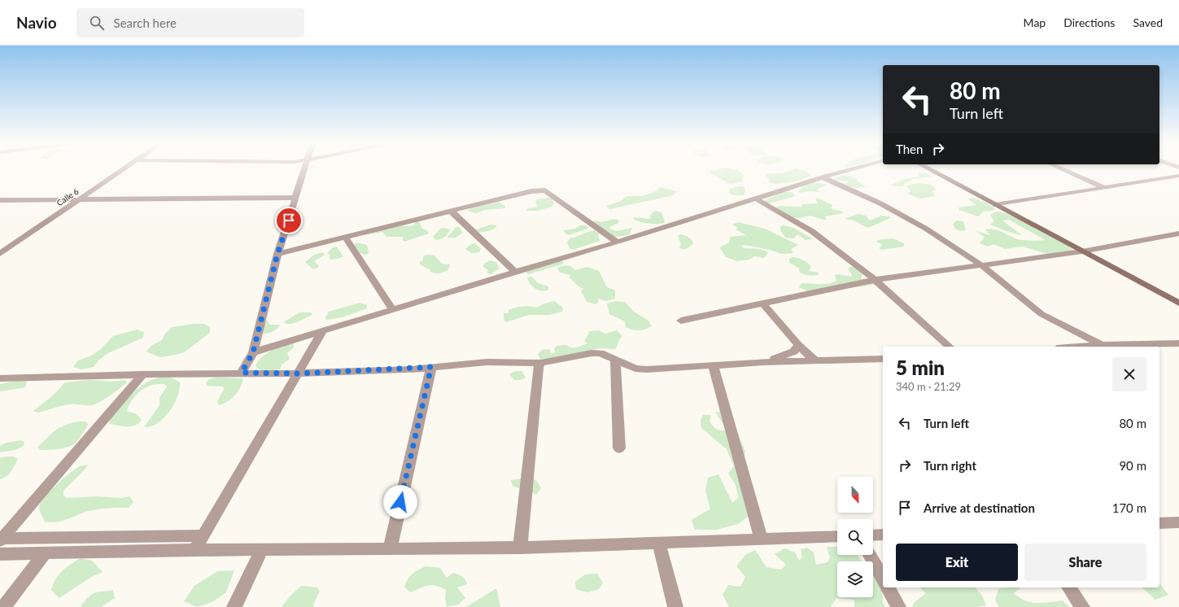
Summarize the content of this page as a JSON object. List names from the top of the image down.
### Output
{
  "streets": {
    "street": ["Calle 6"]
  },
  "north": "bottom",
  "page": {
    "header": "Navio",
    "search": "Search here",
    "nav": ["Map", "Directions", "Saved"],
    "turn": ["80 m", "Turn left"],
    "then": "Then",
    "heading": ["5 min", "340 m · 21:29"],
    "list": [
      {
        "name": "Turn left",
        "value": "80 m"
      },
      {
        "name": "Turn right",
        "value": "90 m"
      },
      {
        "name": "Arrive at destination",
        "value": "170 m"
      }
    ],
    "buttons": ["Exit", "Share"]
  }
}
